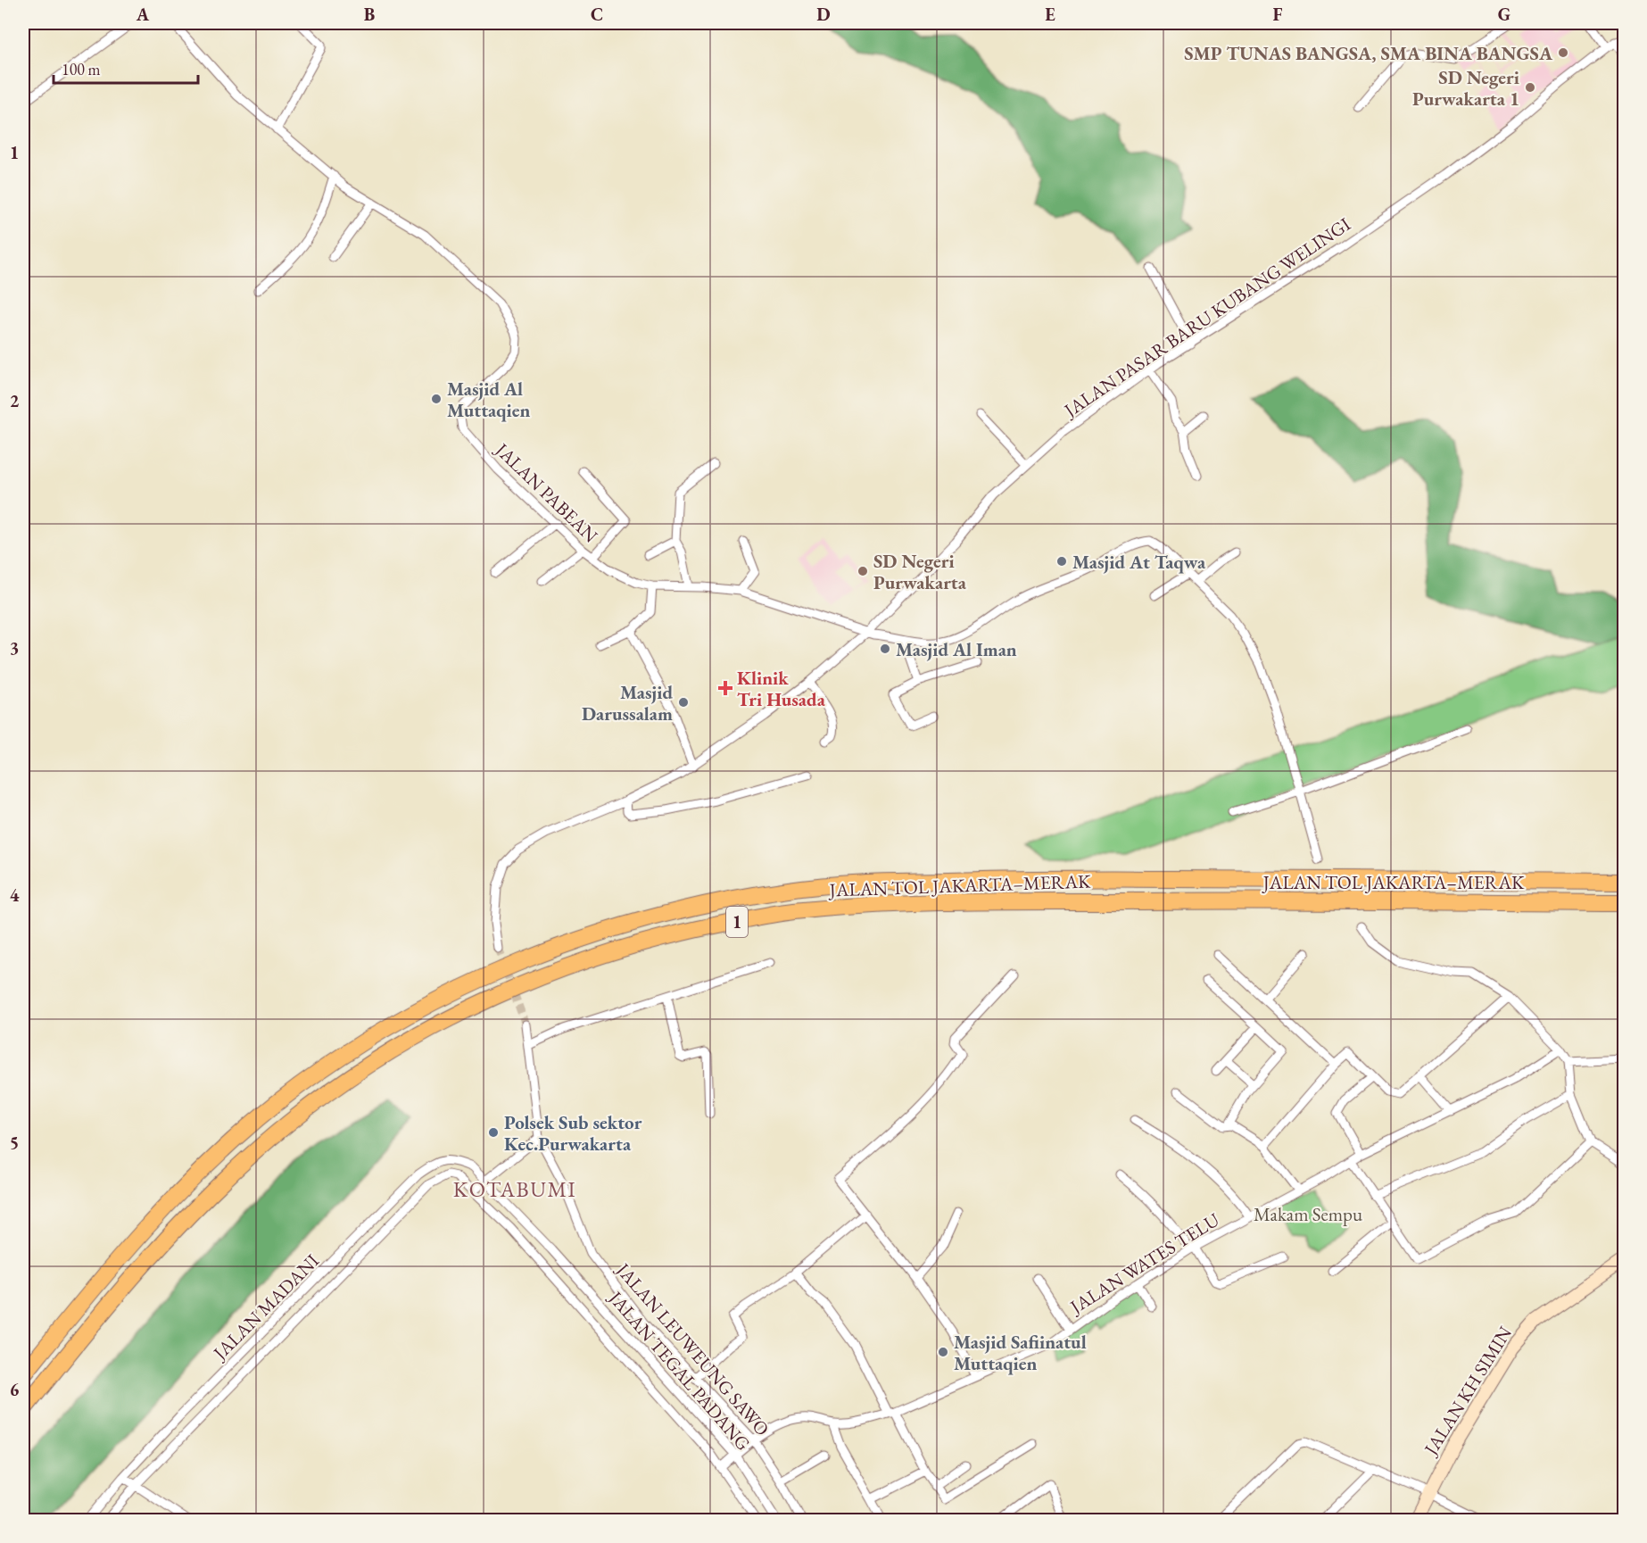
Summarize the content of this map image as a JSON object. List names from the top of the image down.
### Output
{
  "streets": {
    "highway": ["JALAN TOL JAKARTA–MERAK", "1"],
    "street": [
      "JALAN PASAR BARU KUBANG WELINGI",
      "JALAN PABEAN",
      "JALAN WATES TELU",
      "JALAN MADANI",
      "JALAN LEUWEUNG SAWO",
      "JALAN TEGAL PADANG",
      "JALAN KH SIMIN"
    ]
  },
  "crossings": [
    ["JALAN PASAR BARU KUBANG WELINGI", "JALAN PABEAN"],
    ["JALAN WATES TELU", "JALAN LEUWEUNG SAWO"],
    ["JALAN WATES TELU", "JALAN TEGAL PADANG"]
  ],
  "districts": ["KOTABUMI"],
  "parks": ["Makam Sempu"],
  "places": {
    "other": [
      "SMP TUNAS BANGSA, SMA BINA BANGSA",
      "SD Negeri Purwakarta 1",
      "Masjid Al Muttaqien",
      "Masjid At Taqwa",
      "SD Negeri Purwakarta",
      "Masjid Al Iman",
      "Masjid Darussalam",
      "Polsek Sub sektor Kec.Purwakarta",
      "Masjid Safiinatul Muttaqien"
    ],
    "health": ["Klinik Tri Husada"]
  },
  "scale_bar": "100 m",
  "grid": {
    "columns": [
      "A",
      "B",
      "C",
      "D",
      "E",
      "F",
      "G"
    ],
    "rows": [
      "1",
      "2",
      "3",
      "4",
      "5",
      "6"
    ]
  }
}
